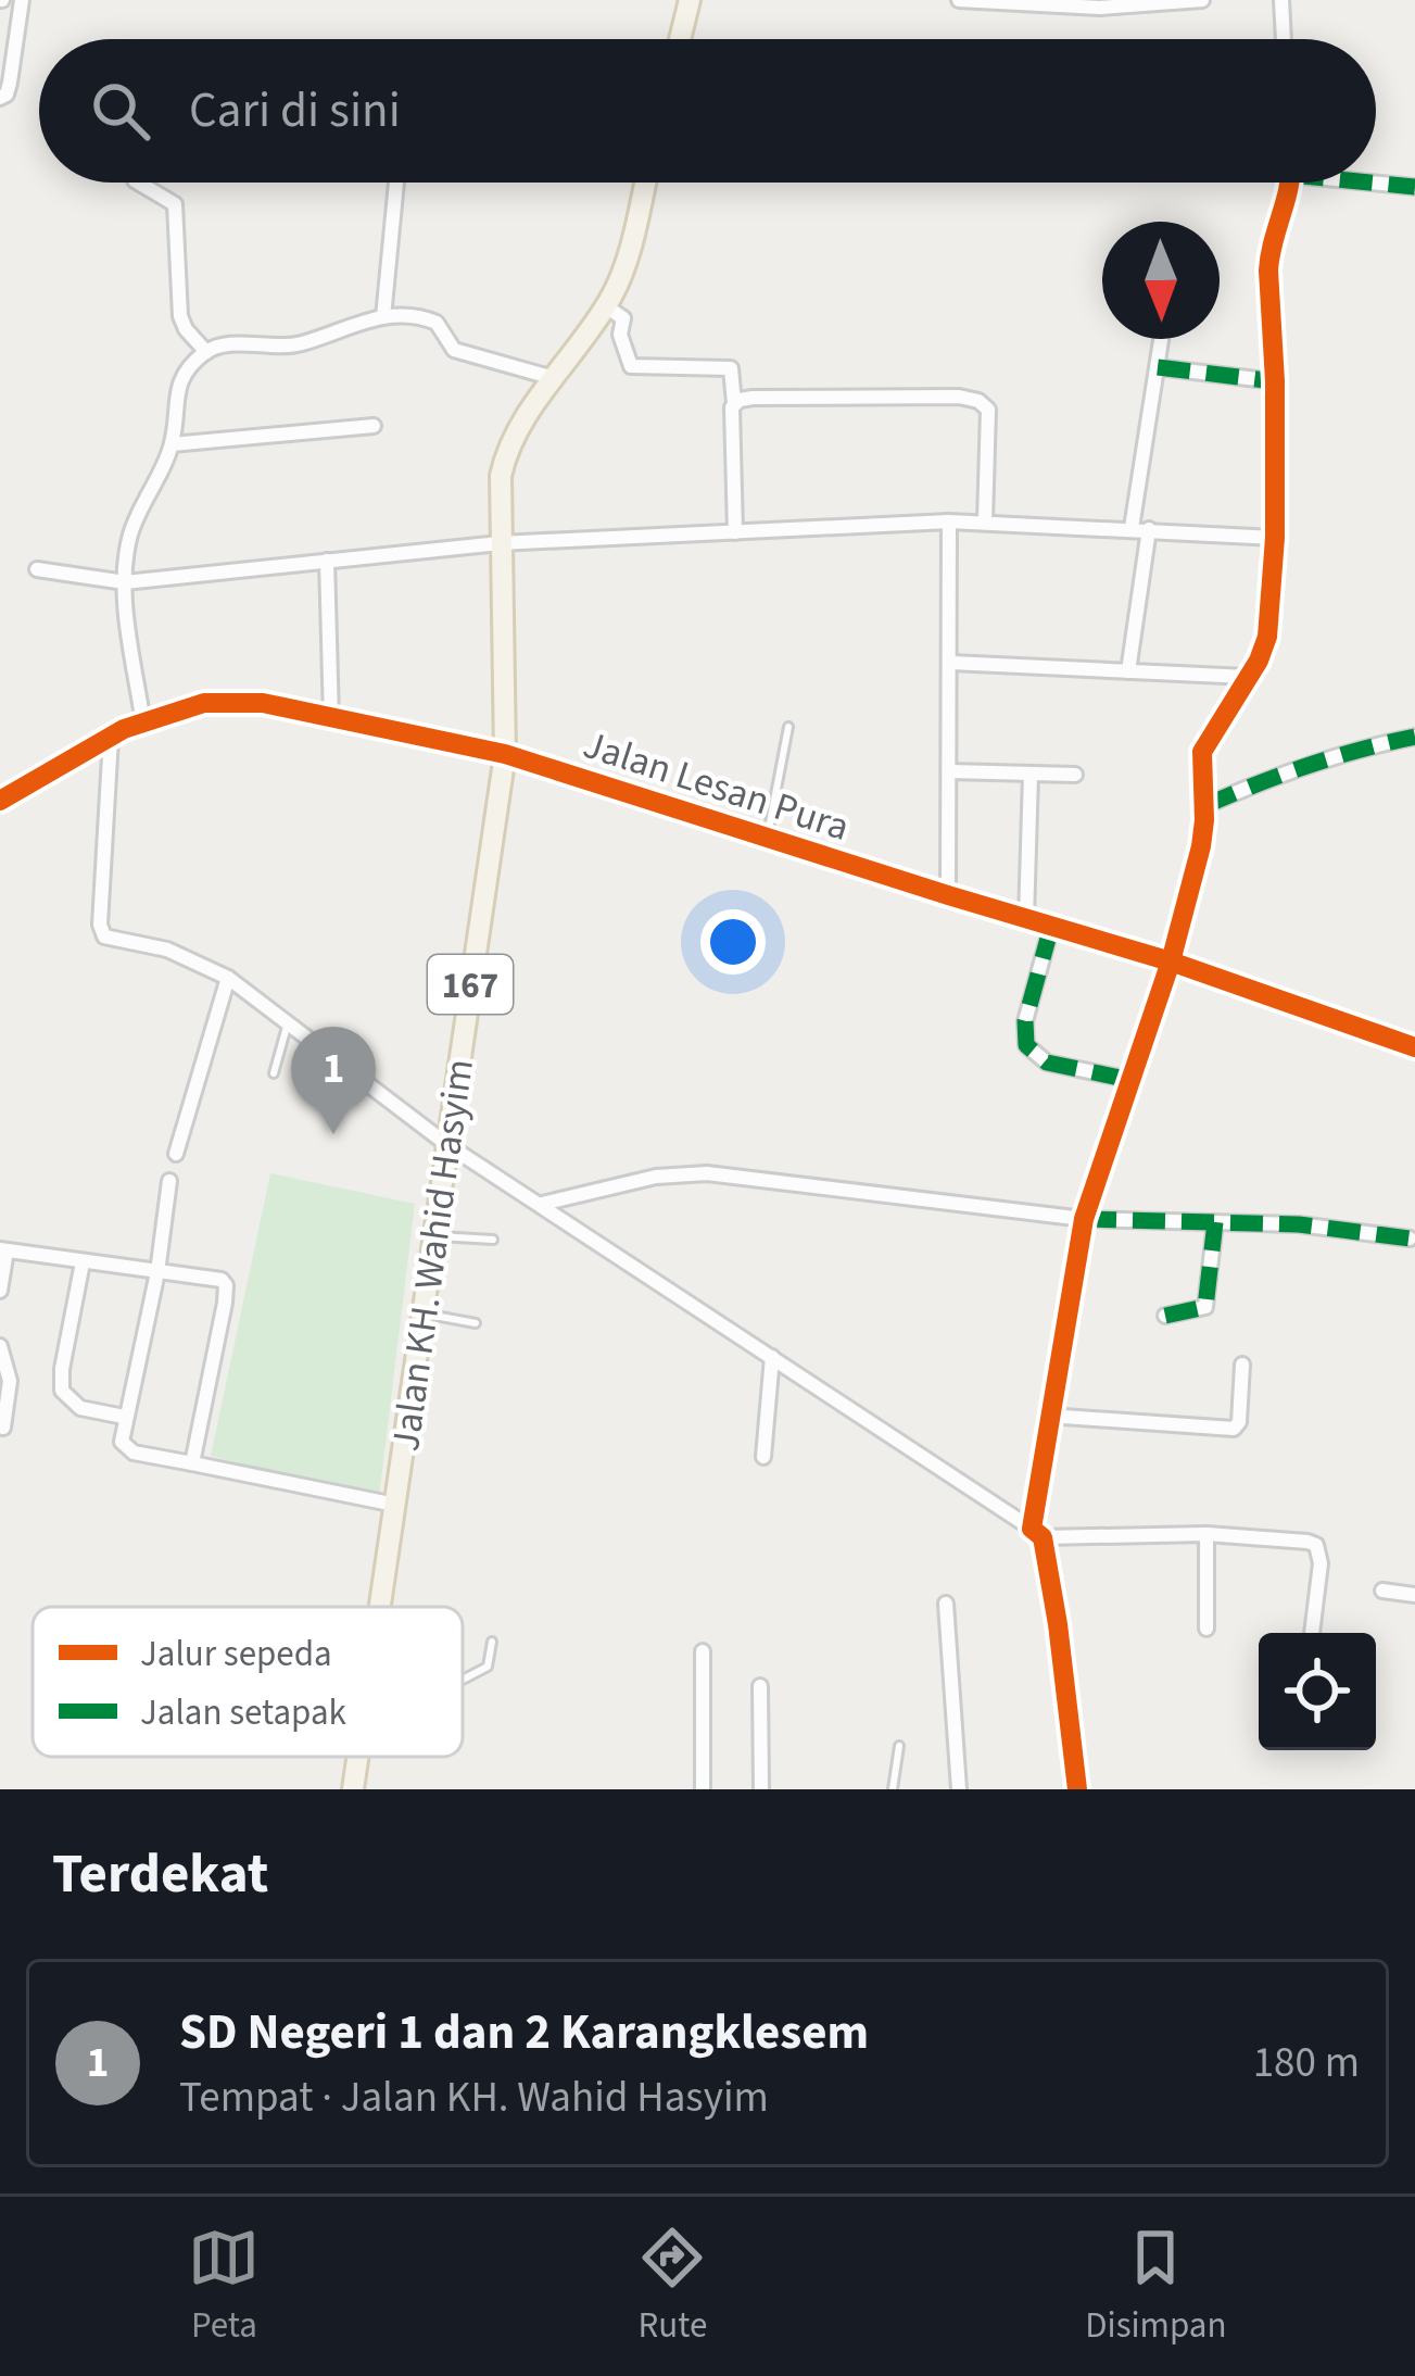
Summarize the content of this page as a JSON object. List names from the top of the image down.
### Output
{
  "streets": {
    "main road": ["167", "Jalan KH. Wahid Hasyim"],
    "street": ["Jalan Lesan Pura"]
  },
  "crossings": [
    ["Jalan Lesan Pura", "Jalan KH. Wahid Hasyim"]
  ],
  "legend": ["Jalur sepeda", "Jalan setapak"],
  "north": "bottom",
  "page": {
    "search": "Cari di sini",
    "pins": "1",
    "heading": "Terdekat",
    "list": [
      {
        "mark": "1",
        "name": "SD Negeri 1 dan 2 Karangklesem",
        "note": "Tempat · Jalan KH. Wahid Hasyim",
        "value": "180 m"
      }
    ],
    "nav": ["Peta", "Rute", "Disimpan"]
  }
}
